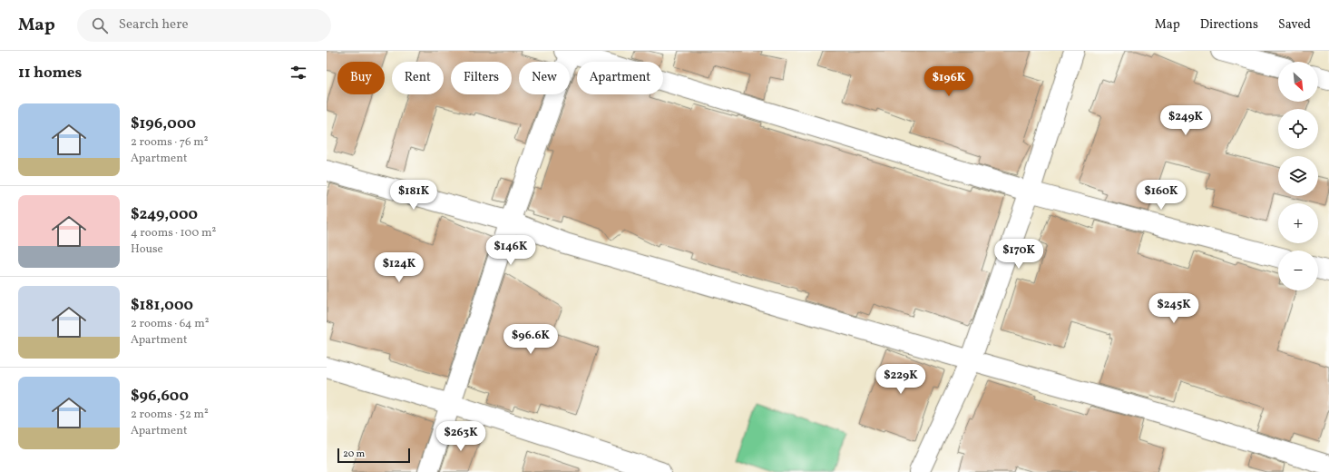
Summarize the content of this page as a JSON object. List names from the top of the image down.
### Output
{
  "scale_bar": "20 m",
  "north": "bottom right",
  "page": {
    "header": "Map",
    "search": "Search here",
    "nav": ["Map", "Directions", "Saved"],
    "heading": "11 homes",
    "map_buttons": ["+", "−"],
    "chip": [
      "Buy",
      "Rent",
      "Filters",
      "New",
      "Apartment"
    ],
    "price": [
      "$196K",
      "$249K",
      "$181K",
      "$160K",
      "$146K",
      "$170K",
      "$124K",
      "$245K",
      "$96.6K",
      "$229K",
      "$263K"
    ],
    "list": [
      {
        "name": "$196,000",
        "note": "2 rooms · 76 m² · Apartment"
      },
      {
        "name": "$249,000",
        "note": "4 rooms · 100 m² · House"
      },
      {
        "name": "$181,000",
        "note": "2 rooms · 64 m² · Apartment"
      },
      {
        "name": "$96,600",
        "note": "2 rooms · 52 m² · Apartment"
      }
    ],
    "scale": "20 m"
  }
}
